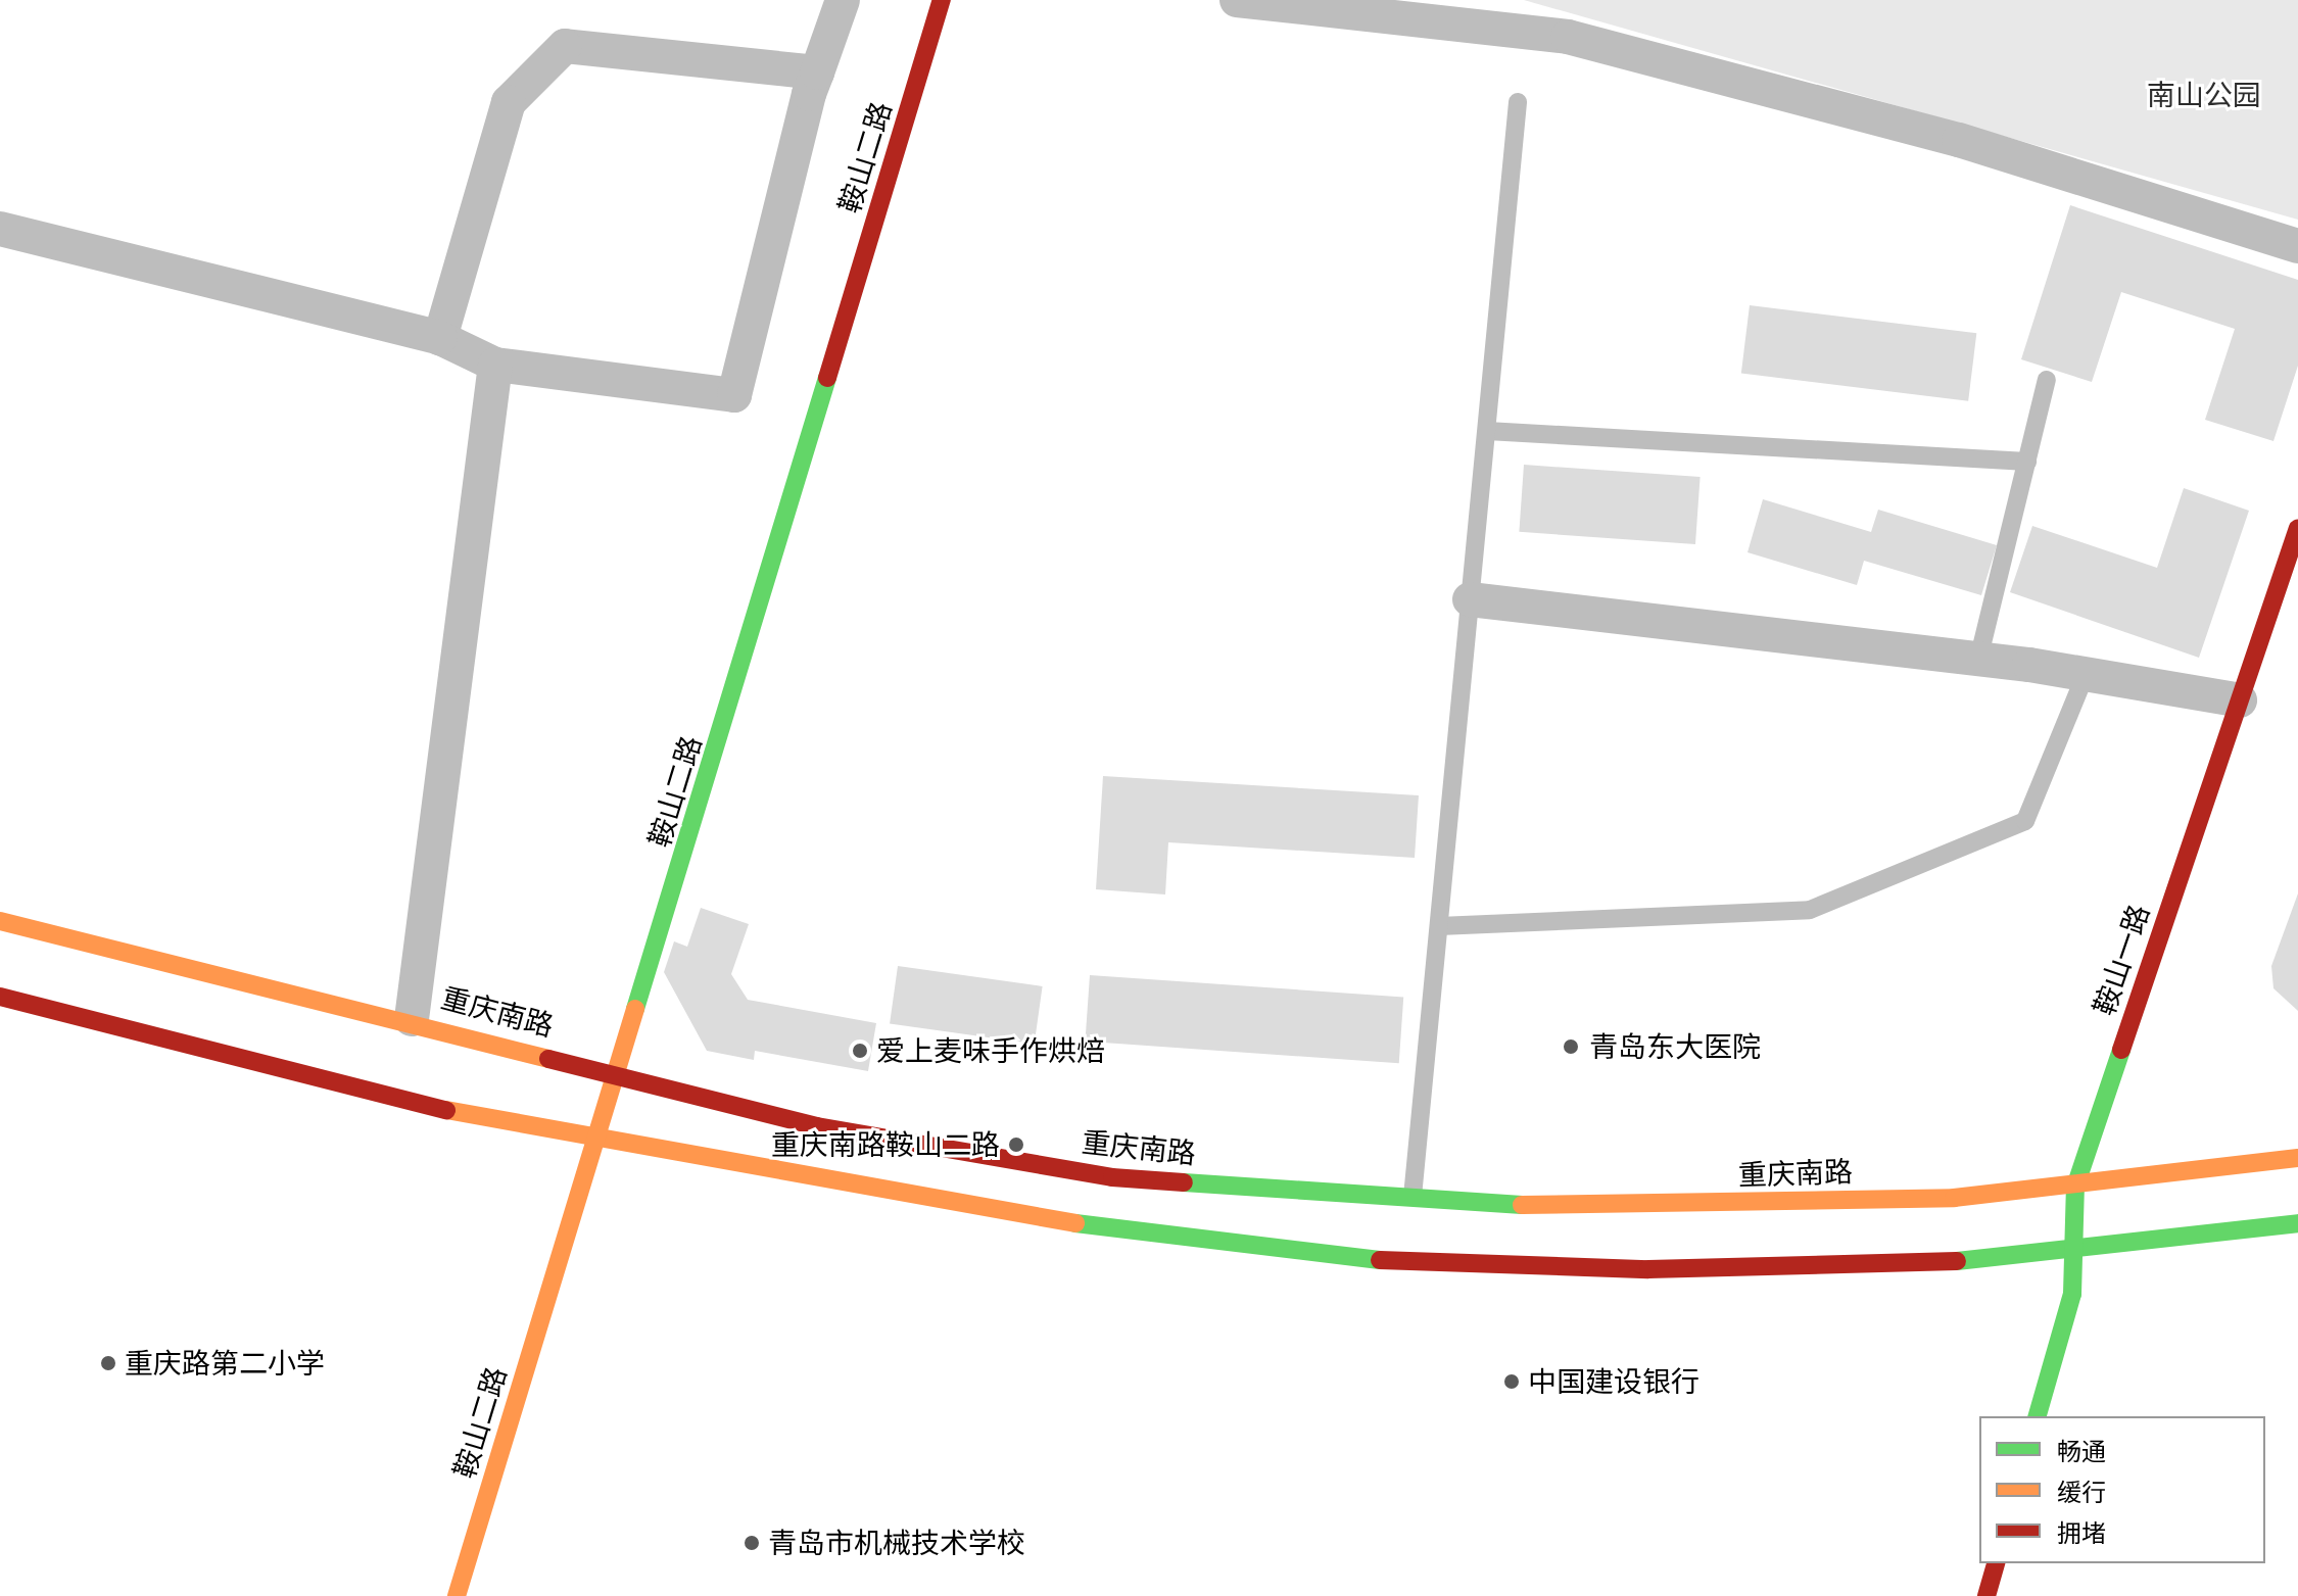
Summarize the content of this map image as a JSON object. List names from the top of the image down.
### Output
{
  "streets": {
    "main road": ["鞍山二路", "鞍山一路", "重庆南路"]
  },
  "crossings": [
    ["鞍山二路", "重庆南路"],
    ["鞍山一路", "重庆南路"]
  ],
  "parks": ["南山公园"],
  "places": [
    "青岛东大医院",
    "爱上麦味手作烘焙",
    "重庆南路鞍山二路",
    "重庆路第二小学",
    "中国建设银行",
    "青岛市机械技术学校"
  ],
  "legend": ["畅通", "缓行", "拥堵"]
}
